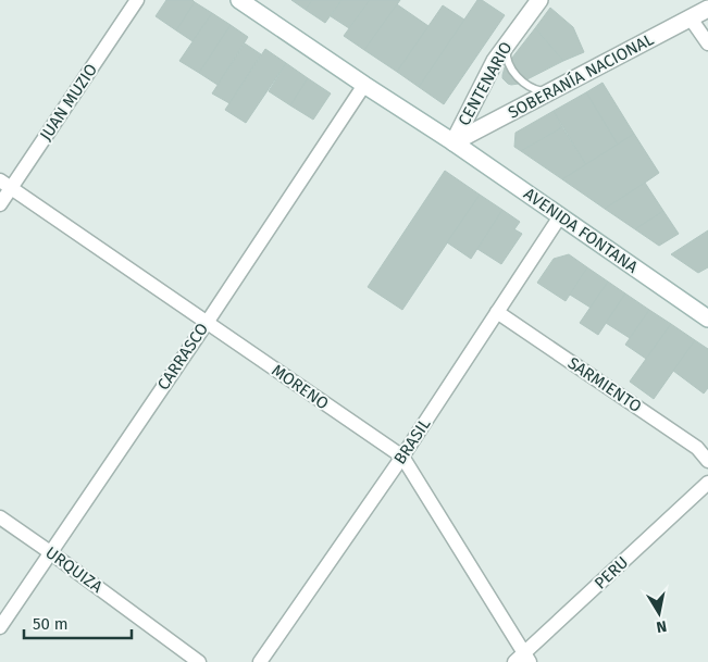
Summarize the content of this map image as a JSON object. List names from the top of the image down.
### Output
{
  "streets": {
    "main road": ["SOBERANÍA NACIONAL", "CENTENARIO", "AVENIDA FONTANA"],
    "street": [
      "JUAN MUZIO",
      "CARRASCO",
      "SARMIENTO",
      "MORENO",
      "BRASIL",
      "URQUIZA",
      "PERU"
    ]
  },
  "crossings": [
    ["SOBERANÍA NACIONAL", "CENTENARIO"],
    ["SOBERANÍA NACIONAL", "AVENIDA FONTANA"],
    ["CENTENARIO", "AVENIDA FONTANA"],
    ["JUAN MUZIO", "MORENO"],
    ["AVENIDA FONTANA", "CARRASCO"],
    ["AVENIDA FONTANA", "BRASIL"],
    ["CARRASCO", "MORENO"],
    ["CARRASCO", "URQUIZA"],
    ["SARMIENTO", "BRASIL"],
    ["MORENO", "BRASIL"],
    ["MORENO", "PERU"]
  ],
  "scale_bar": "50 m",
  "north": "bottom"
}
